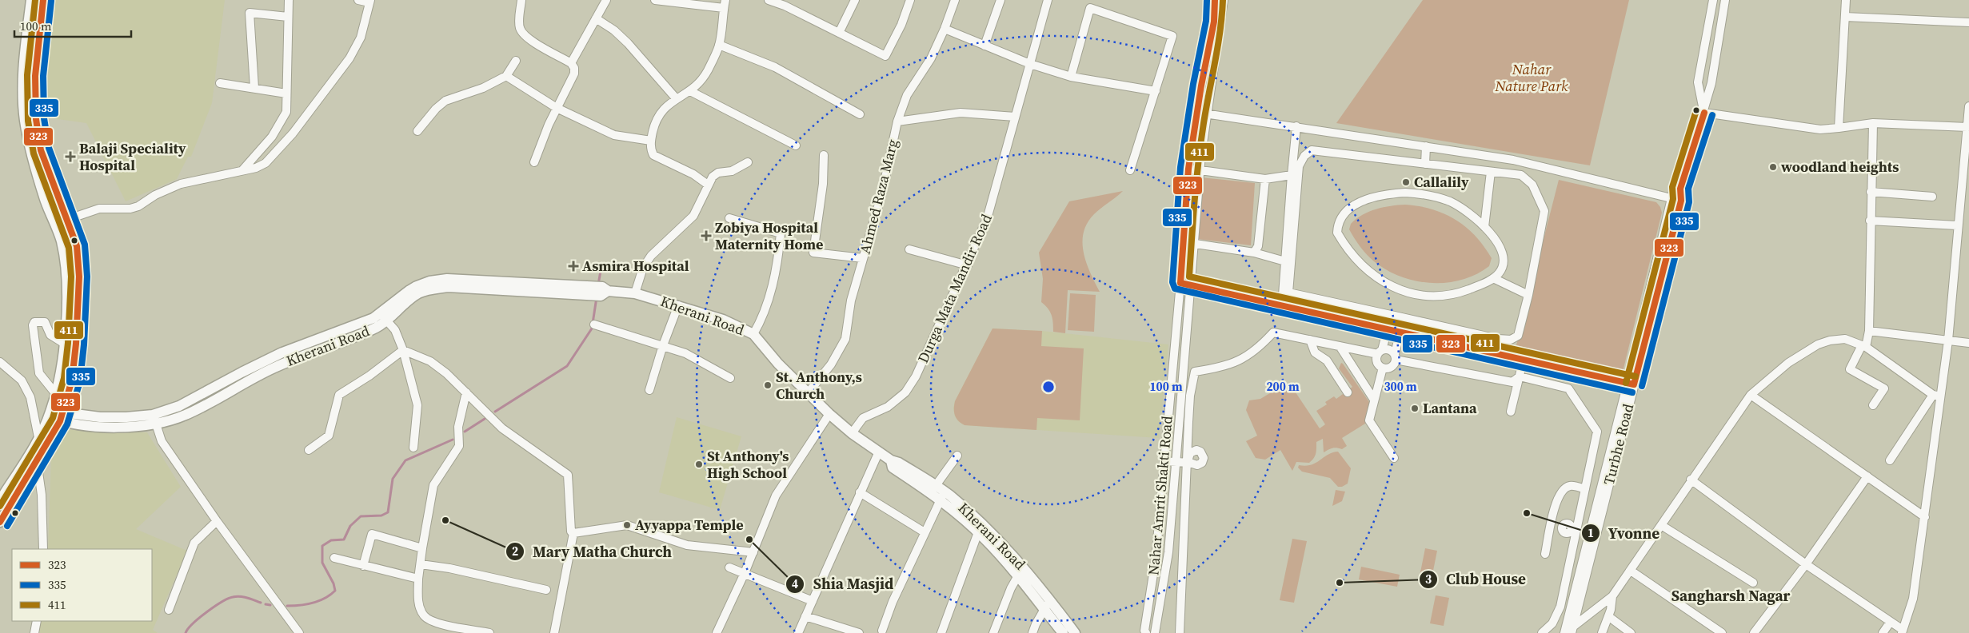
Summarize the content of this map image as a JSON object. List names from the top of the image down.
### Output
{
  "streets": {
    "main road": ["Kherani Road"],
    "street": [
      "Ahmed Raza Marg",
      "Durga Mata Mandir Road",
      "Turbhe Road",
      "Nahar Amrit Shakti Road"
    ]
  },
  "crossings": [
    ["Ahmed Raza Marg", "Kherani Road"],
    ["Durga Mata Mandir Road", "Kherani Road"]
  ],
  "districts": ["Sangharsh Nagar"],
  "parks": ["Nahar Nature Park"],
  "places": {
    "health": ["Balaji Speciality Hospital", "Zobiya Hospital Maternity Home", "Asmira Hospital"],
    "other": [
      "woodland heights",
      "Callalily",
      "St. Anthony,s Church",
      "Lantana",
      "St Anthony's High School",
      "Yvonne",
      "Mary Matha Church",
      "Ayyappa Temple",
      "Shia Masjid",
      "Club House"
    ]
  },
  "lines": ["transit line 323", "transit line 335", "transit line 411"],
  "legend": ["323", "335", "411"],
  "scale_bar": "100 m",
  "rings": ["100 m", "200 m", "300 m"]
}
